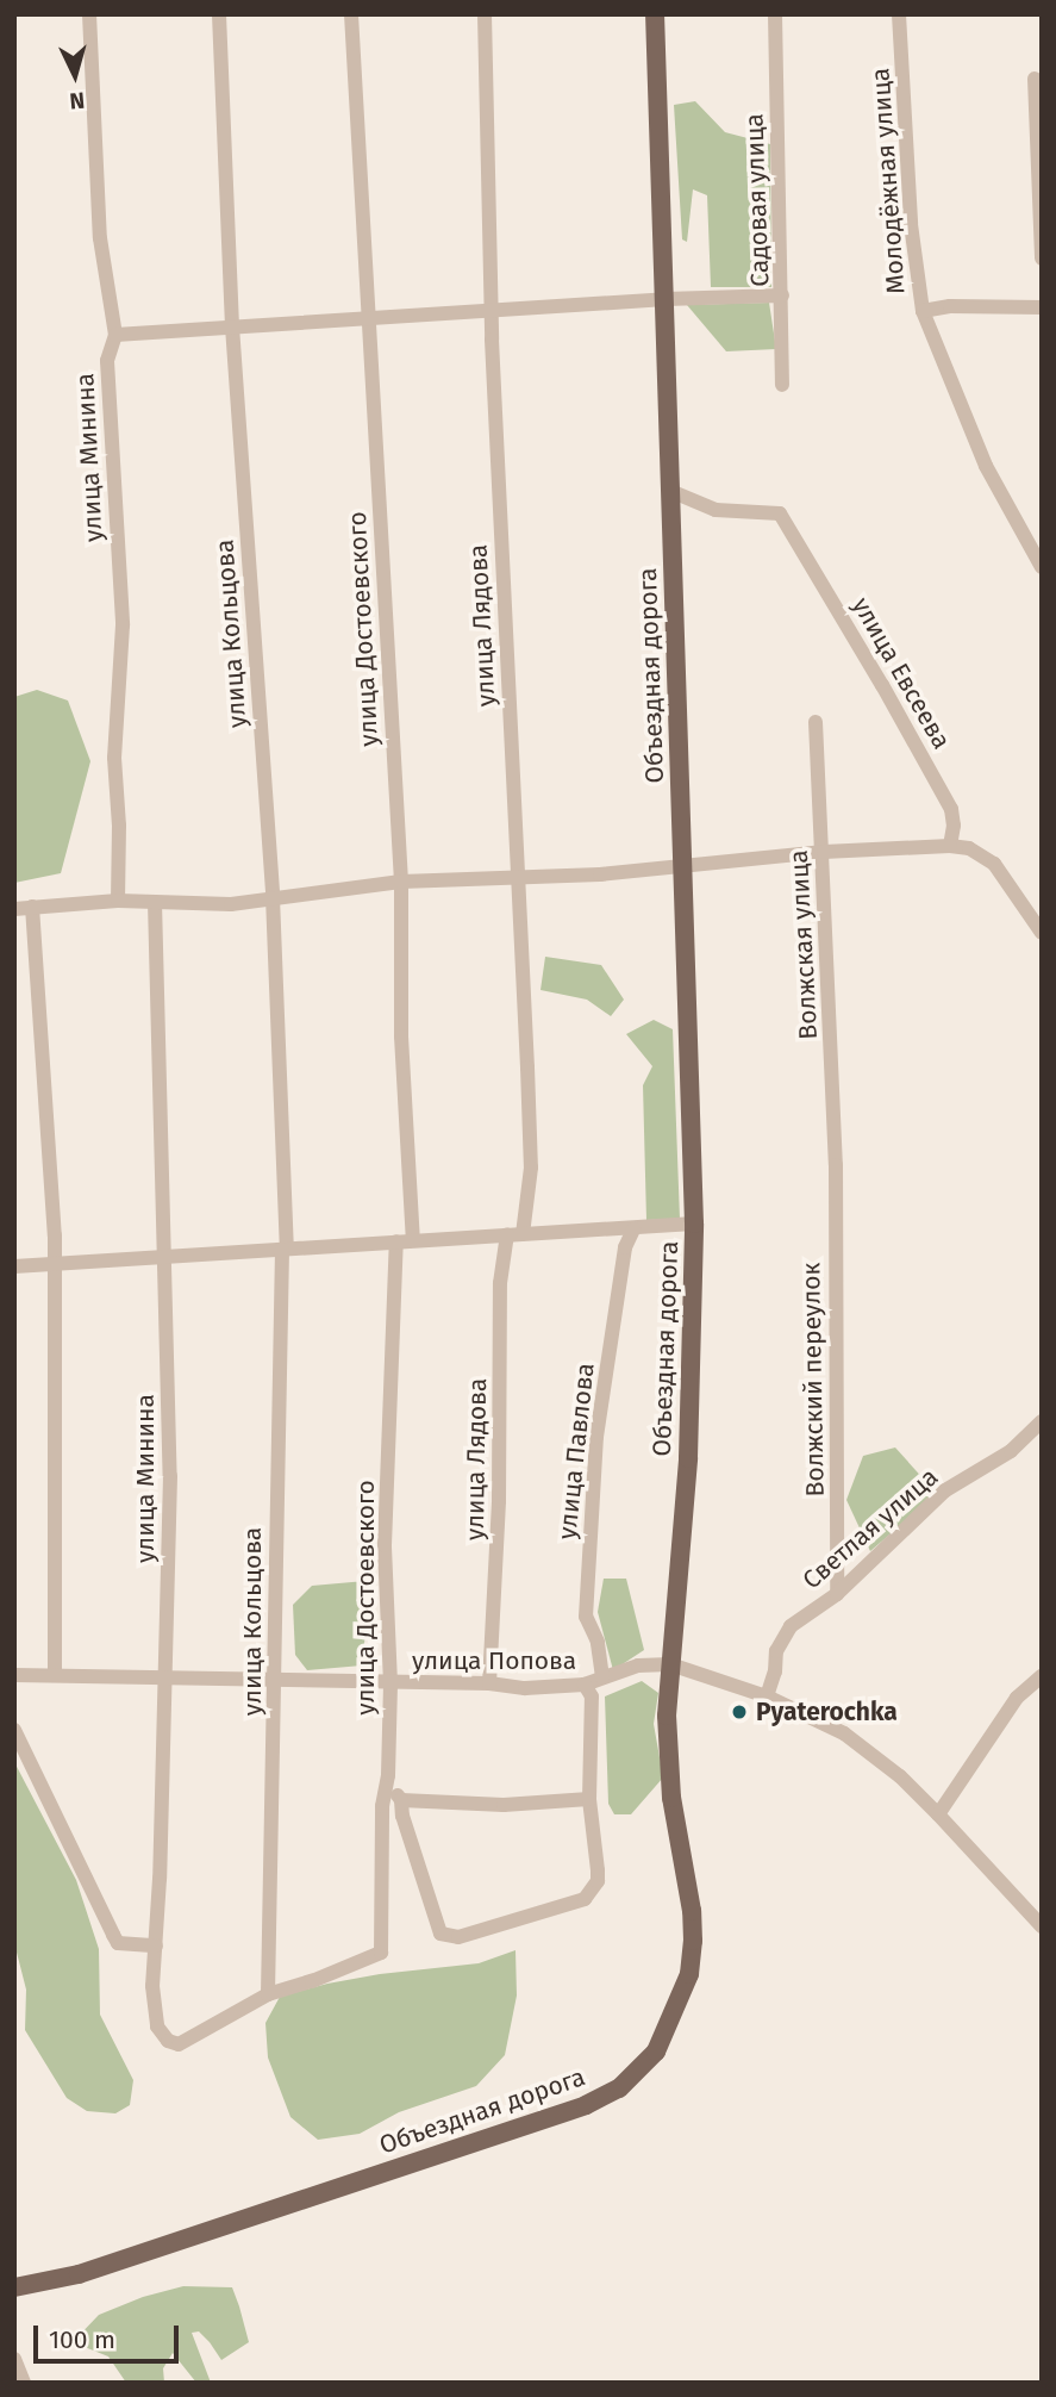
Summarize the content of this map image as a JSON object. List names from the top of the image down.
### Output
{
  "streets": {
    "main road": ["Объездная дорога"],
    "street": [
      "Молодёжная улица",
      "Садовая улица",
      "улица Минина",
      "улица Лядова",
      "улица Достоевского",
      "улица Кольцова",
      "улица Евсеева",
      "Волжская улица",
      "Волжский переулок",
      "улица Павлова",
      "Светлая улица",
      "улица Попова"
    ]
  },
  "crossings": [
    ["улица Минина", "улица Достоевского"],
    ["улица Минина", "улица Кольцова"],
    ["улица Минина", "улица Попова"],
    ["улица Лядова", "улица Попова"],
    ["улица Достоевского", "улица Кольцова"],
    ["улица Достоевского", "улица Попова"],
    ["улица Кольцова", "улица Попова"],
    ["улица Евсеева", "Объездная дорога"],
    ["Объездная дорога", "улица Попова"],
    ["Волжская улица", "Волжский переулок"],
    ["Волжский переулок", "Светлая улица"],
    ["улица Павлова", "улица Попова"]
  ],
  "places": ["Pyaterochka"],
  "scale_bar": "100 m",
  "north": "bottom"
}
